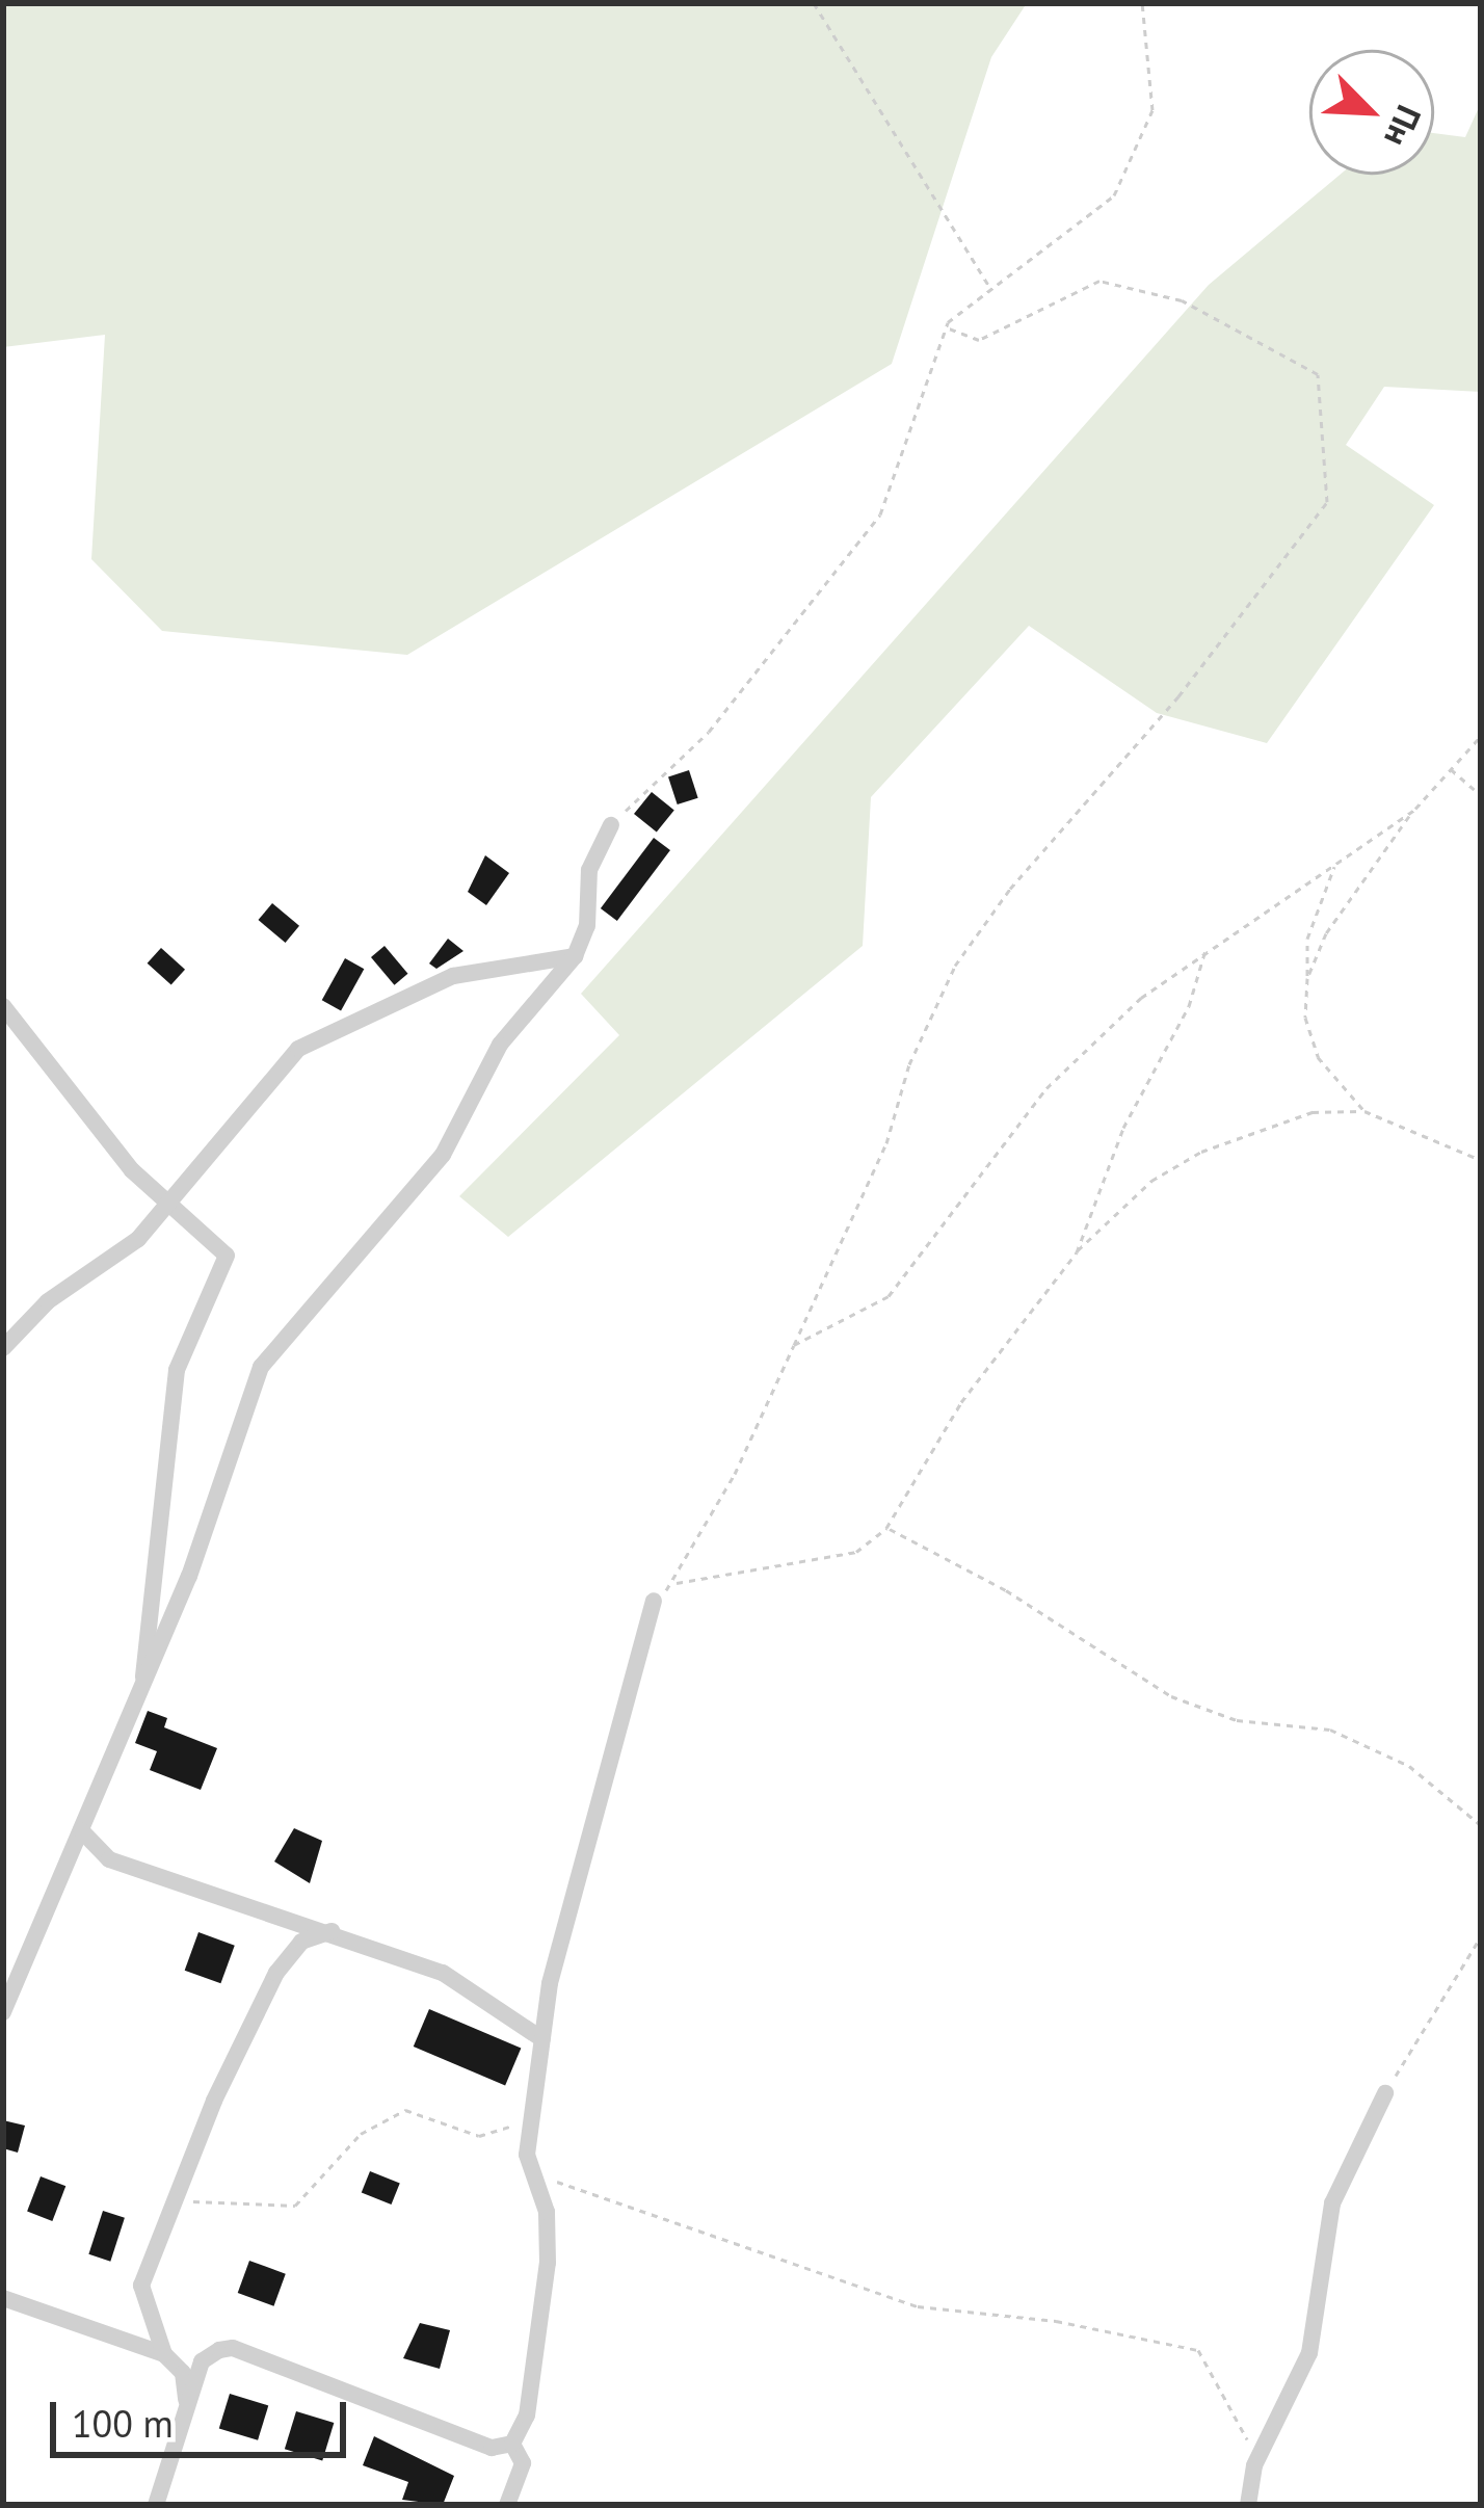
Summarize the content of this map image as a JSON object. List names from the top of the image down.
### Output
{
  "scale_bar": "100 m",
  "north": "bottom right"
}
